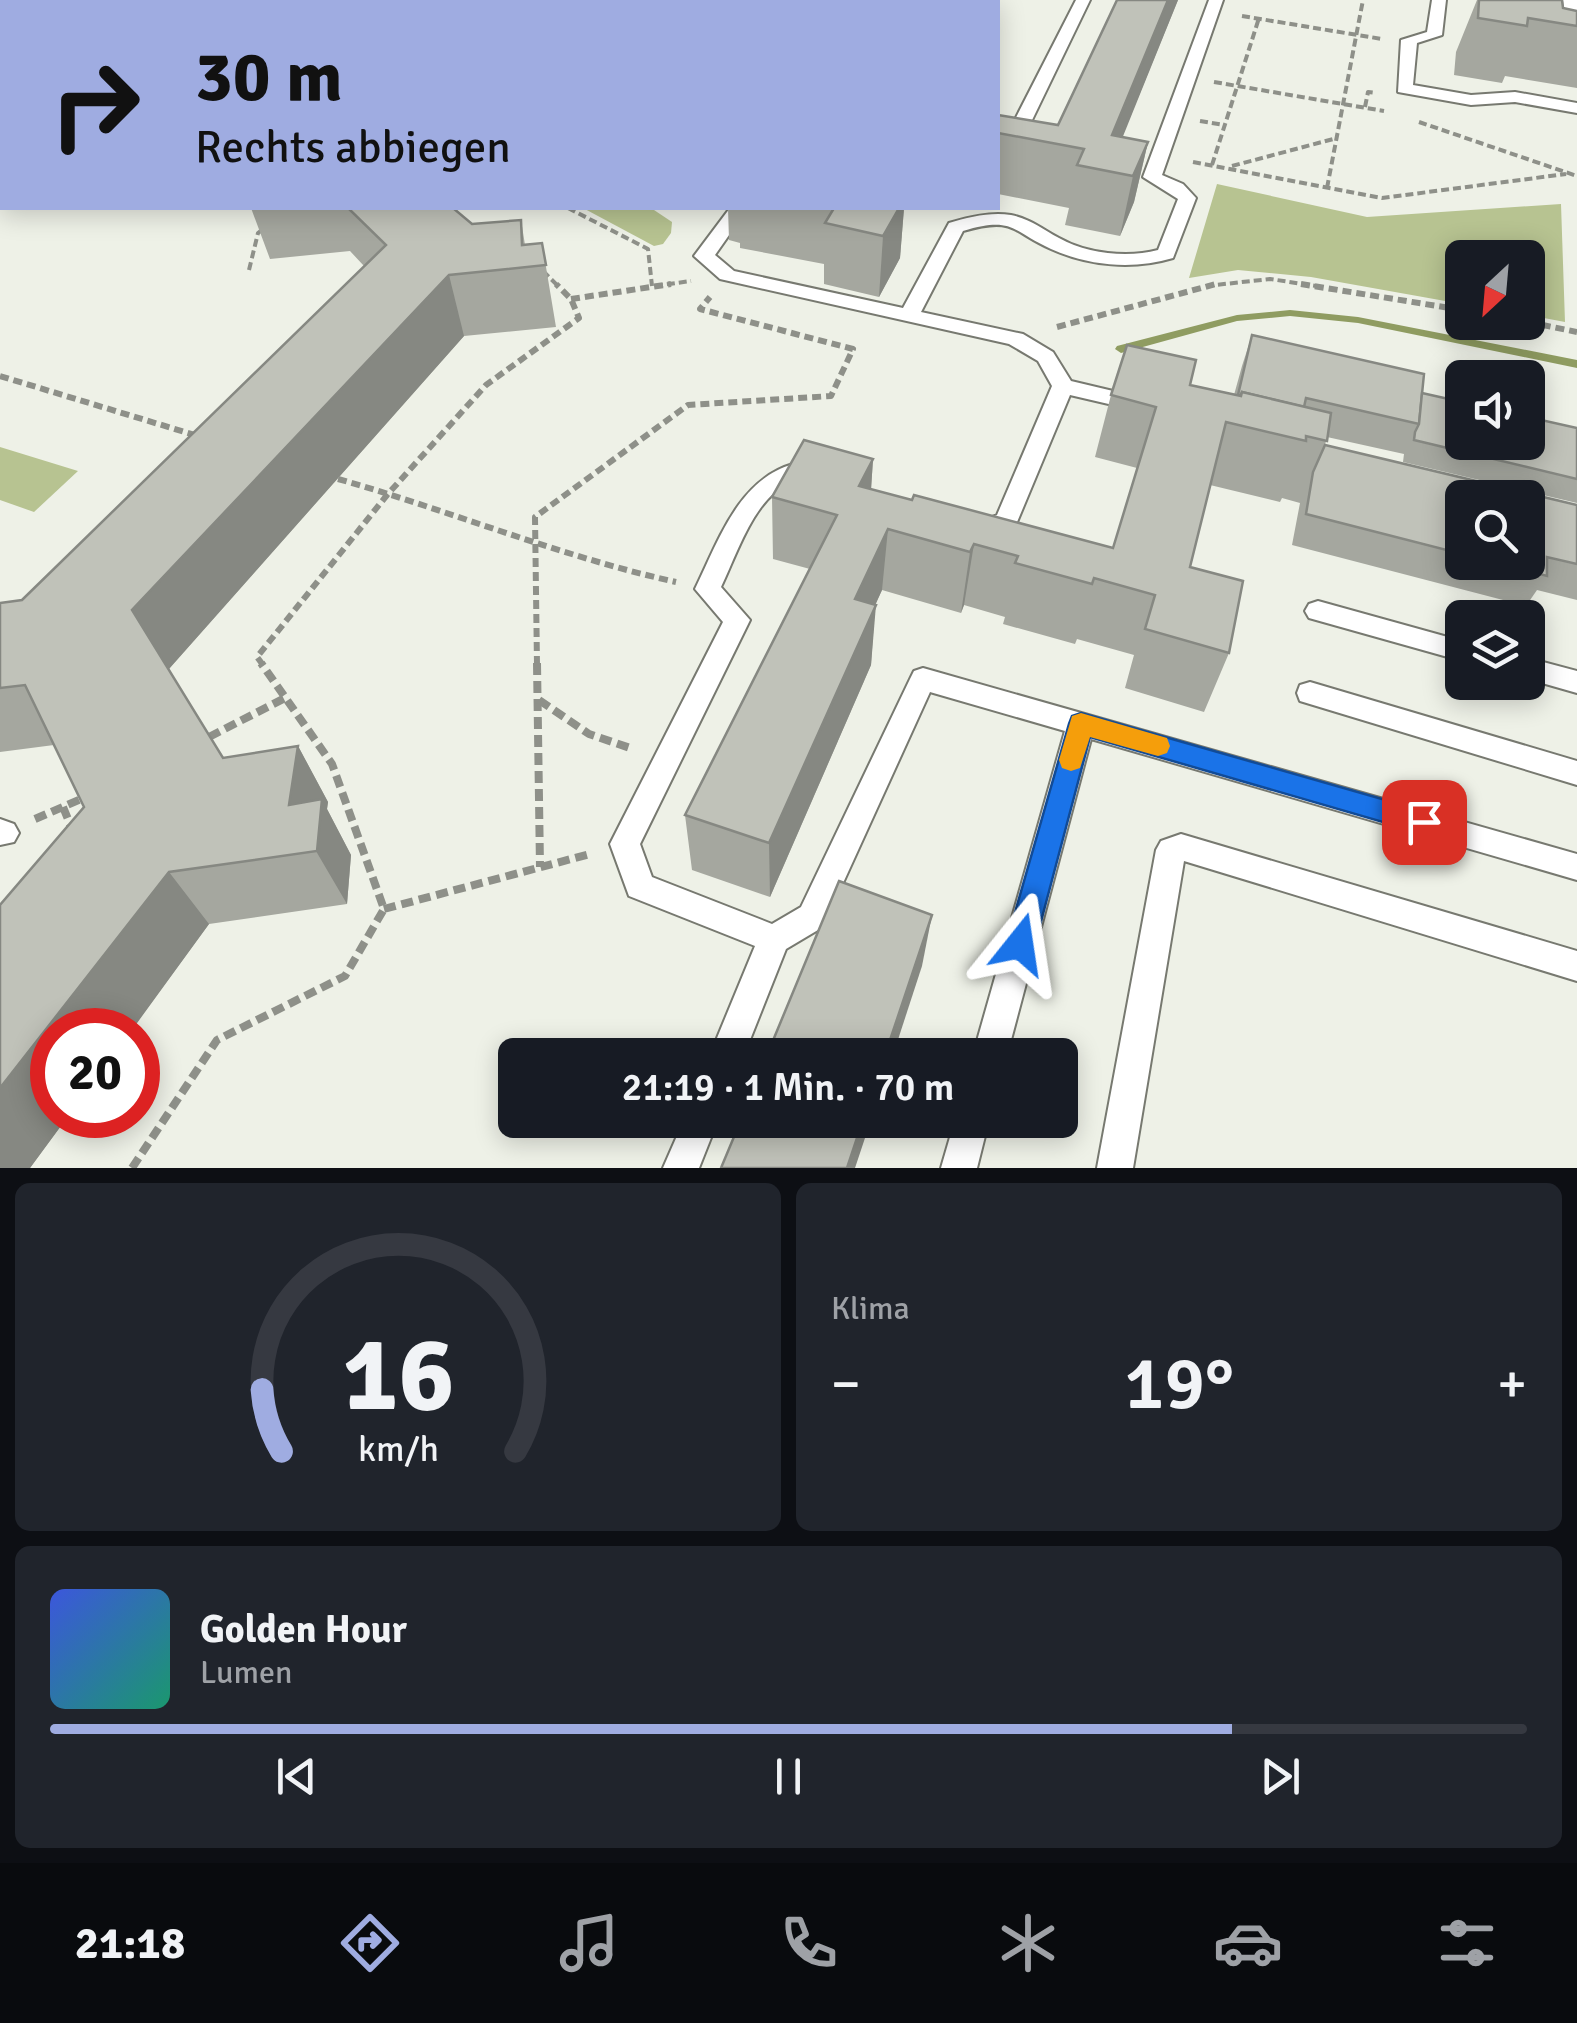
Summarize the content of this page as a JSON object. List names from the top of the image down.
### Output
{
  "north": "bottom left",
  "page": {
    "turn": ["30 m", "Rechts abbiegen"],
    "limit": "20",
    "trip": "21:19 · 1 Min. · 70 m",
    "tile": "Klima",
    "heat": ["−", "19°", "+"],
    "song": ["Golden Hour", "Lumen"],
    "tabs": "21:18",
    "gauge": ["16", "km/h"]
  }
}
